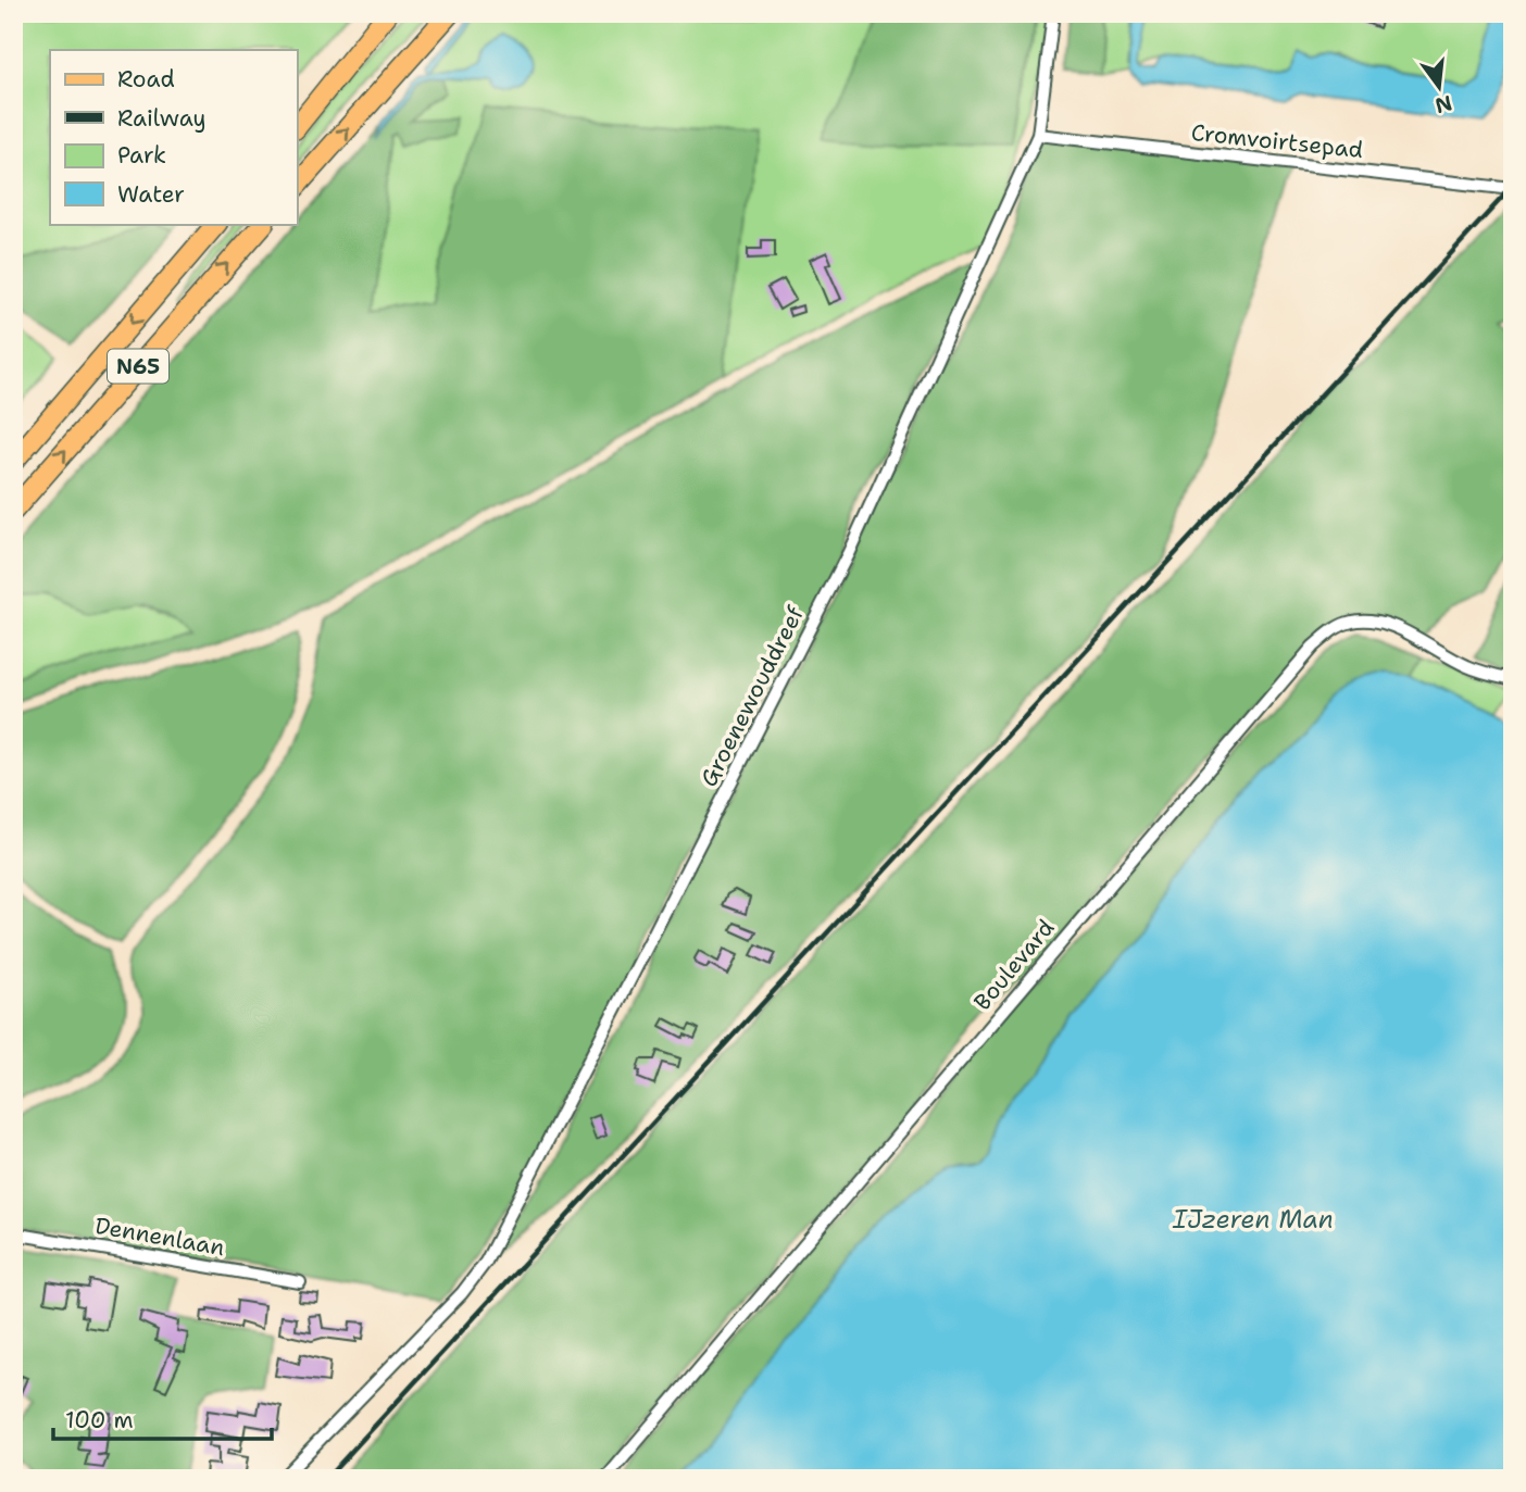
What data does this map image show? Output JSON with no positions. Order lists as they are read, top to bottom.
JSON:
{
  "streets": {
    "main road": ["N65"],
    "street": [
      "Cromvoirtsepad",
      "Groenewouddreef",
      "Boulevard",
      "Dennenlaan"
    ]
  },
  "crossings": [
    ["Cromvoirtsepad", "Groenewouddreef"]
  ],
  "water": ["IJzeren Man"],
  "legend": [
    "Road",
    "Railway",
    "Park",
    "Water"
  ],
  "scale_bar": "100 m",
  "north": "bottom"
}
